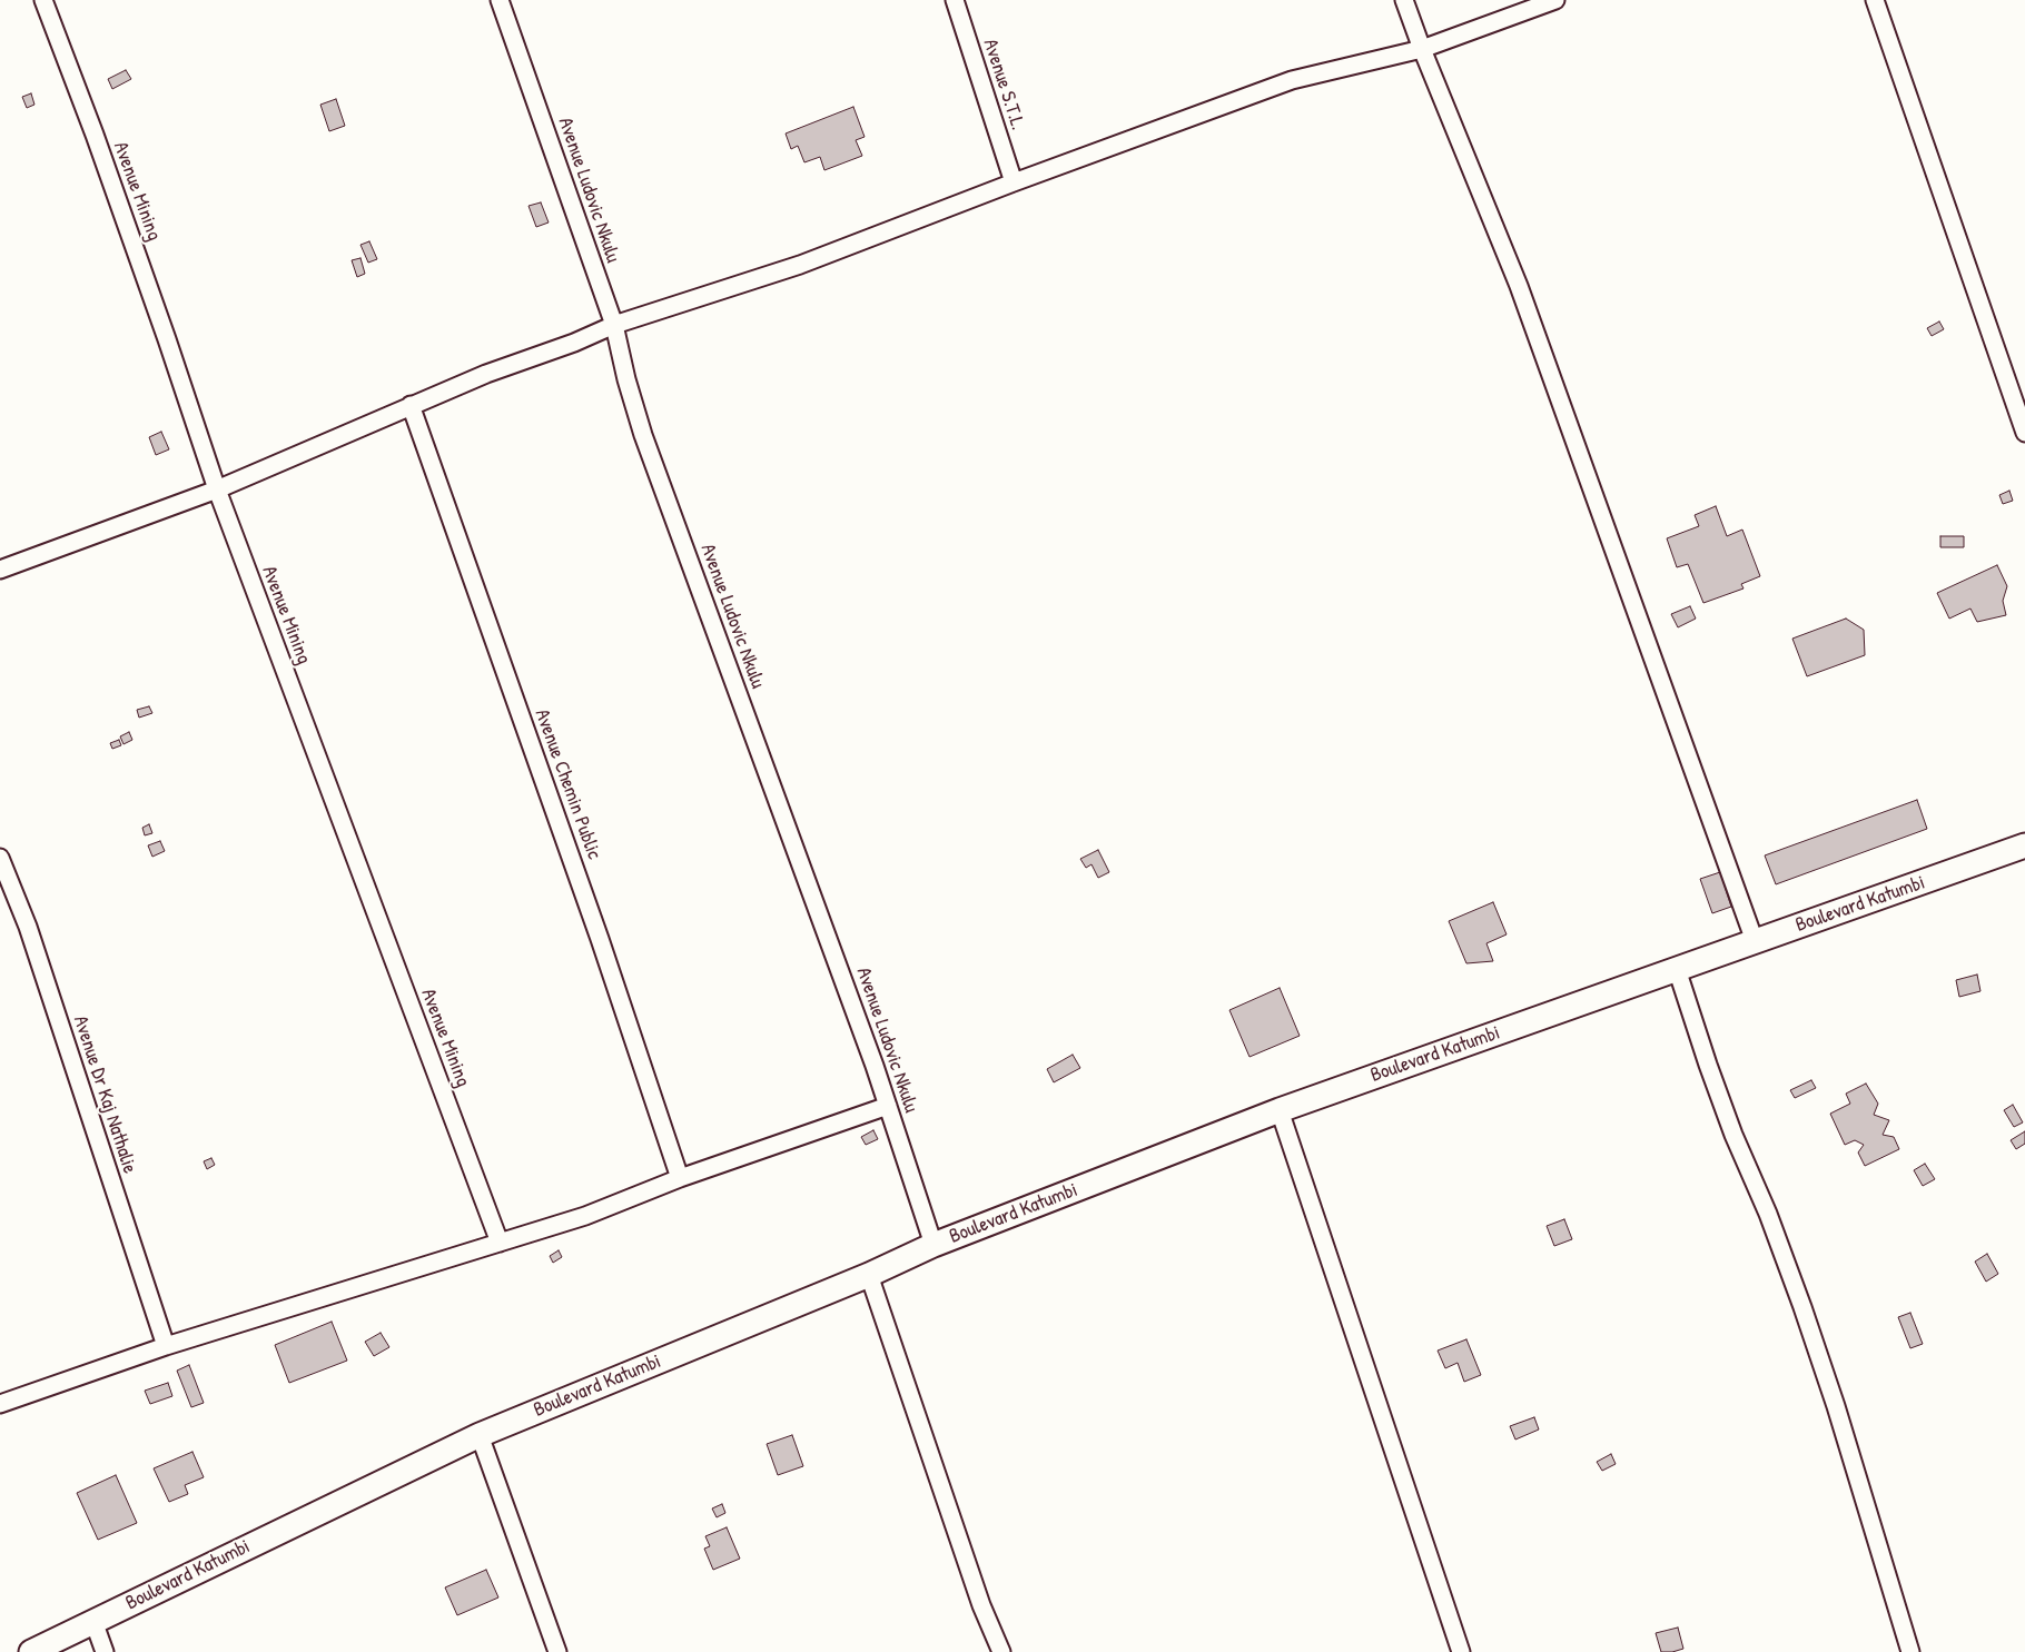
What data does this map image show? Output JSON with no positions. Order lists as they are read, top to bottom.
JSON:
{
  "streets": {
    "street": [
      "Avenue S.T.L.",
      "Avenue Ludovic Nkulu",
      "Avenue Mining",
      "Avenue Chemin Public",
      "Boulevard Katumbi",
      "Avenue Dr Kaj Nathalie"
    ]
  },
  "crossings": [
    ["Avenue Ludovic Nkulu", "Boulevard Katumbi"]
  ]
}
